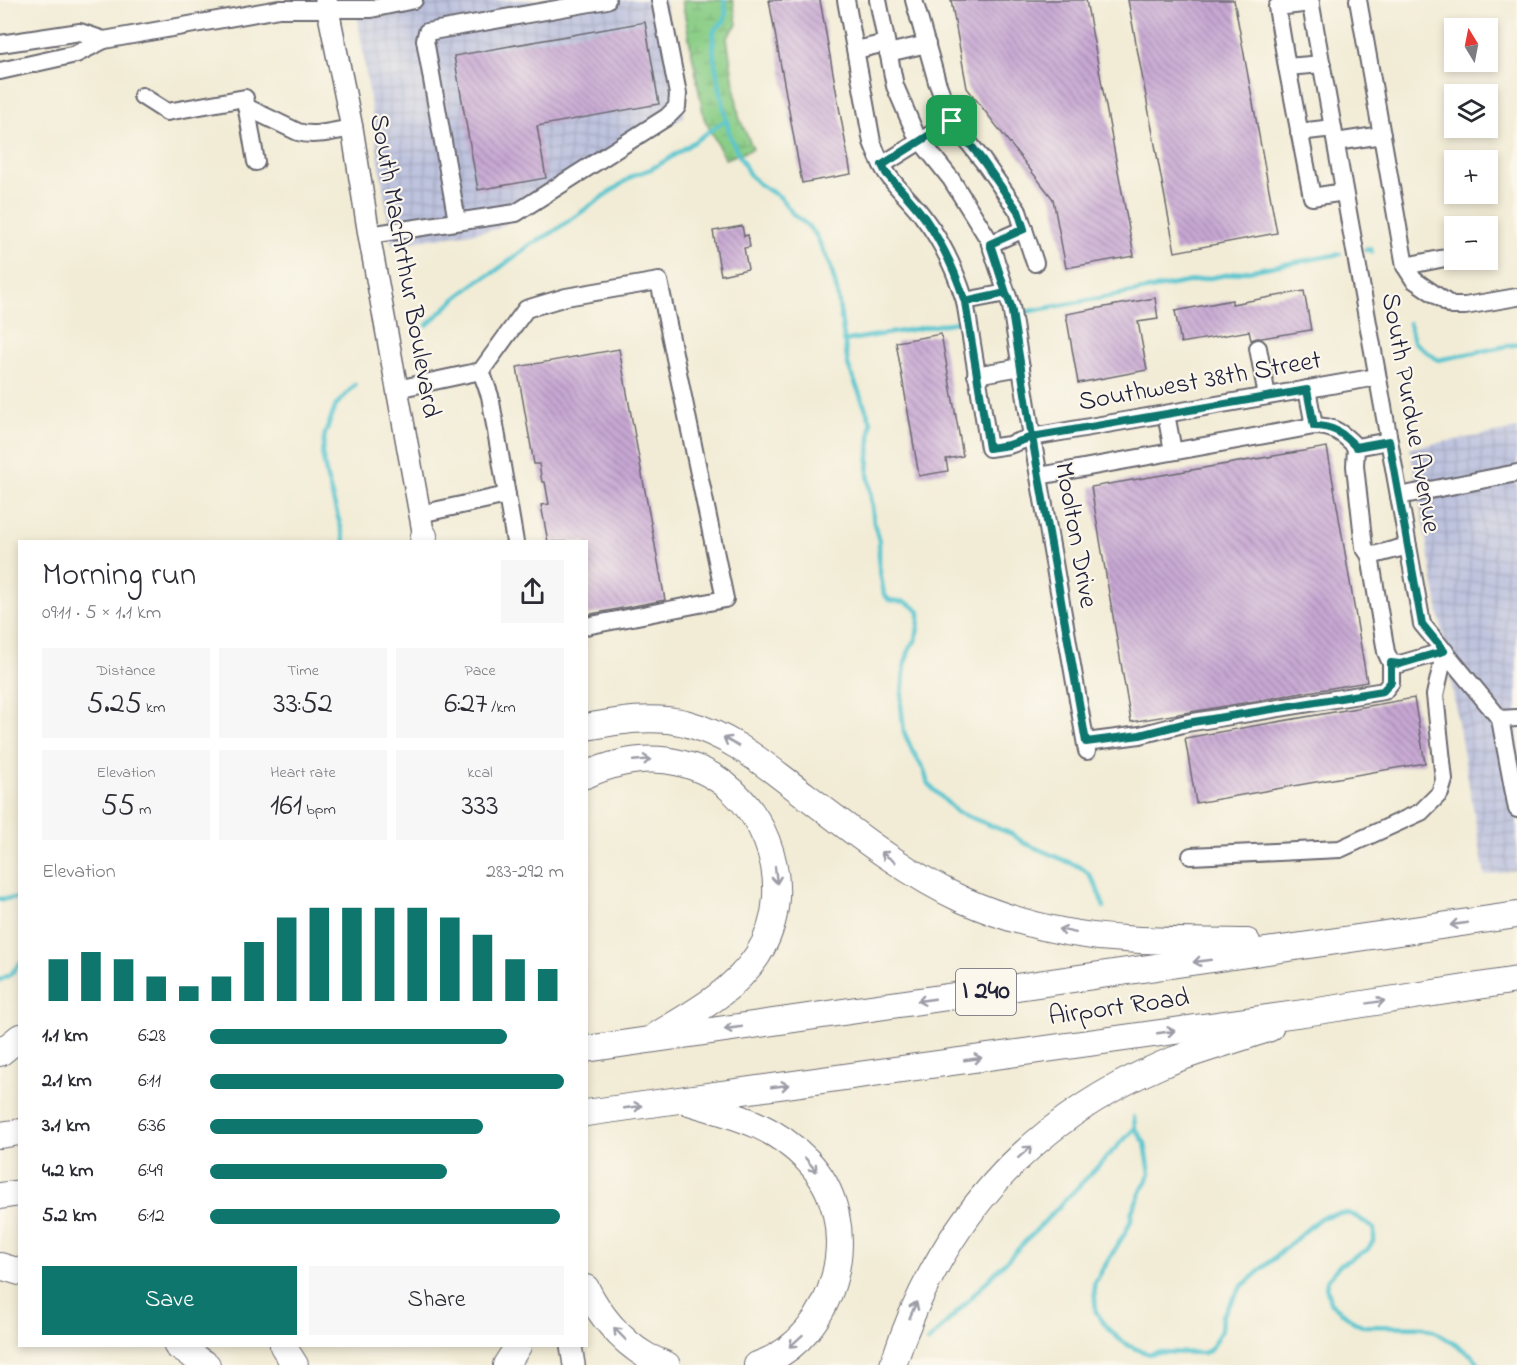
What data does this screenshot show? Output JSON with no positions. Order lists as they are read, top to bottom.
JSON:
{
  "streets": {
    "highway": ["I 240", "Airport Road"],
    "main road": ["South MacArthur Boulevard"],
    "street": ["Southwest 38th Street", "South Purdue Avenue", "Moolton Drive"]
  },
  "crossings": [
    ["Southwest 38th Street", "South Purdue Avenue"],
    ["Southwest 38th Street", "Moolton Drive"]
  ],
  "north": "top",
  "page": {
    "map_buttons": ["+", "−"],
    "heading": ["Morning run", "09:11 · 5 × 1.1 km"],
    "stats": [
      ["Distance", "5.25 km"],
      ["Time", "33:52"],
      ["Pace", "6:27 /km"],
      ["Elevation", "55 m"],
      ["Heart rate", "161 bpm"],
      ["kcal", "333"]
    ],
    "chart": ["Elevation", "283–292 m"],
    "list": [
      {
        "name": "1.1 km",
        "note": "6:28"
      },
      {
        "name": "2.1 km",
        "note": "6:11"
      },
      {
        "name": "3.1 km",
        "note": "6:36"
      },
      {
        "name": "4.2 km",
        "note": "6:49"
      },
      {
        "name": "5.2 km",
        "note": "6:12"
      }
    ],
    "buttons": ["Save", "Share"]
  }
}
